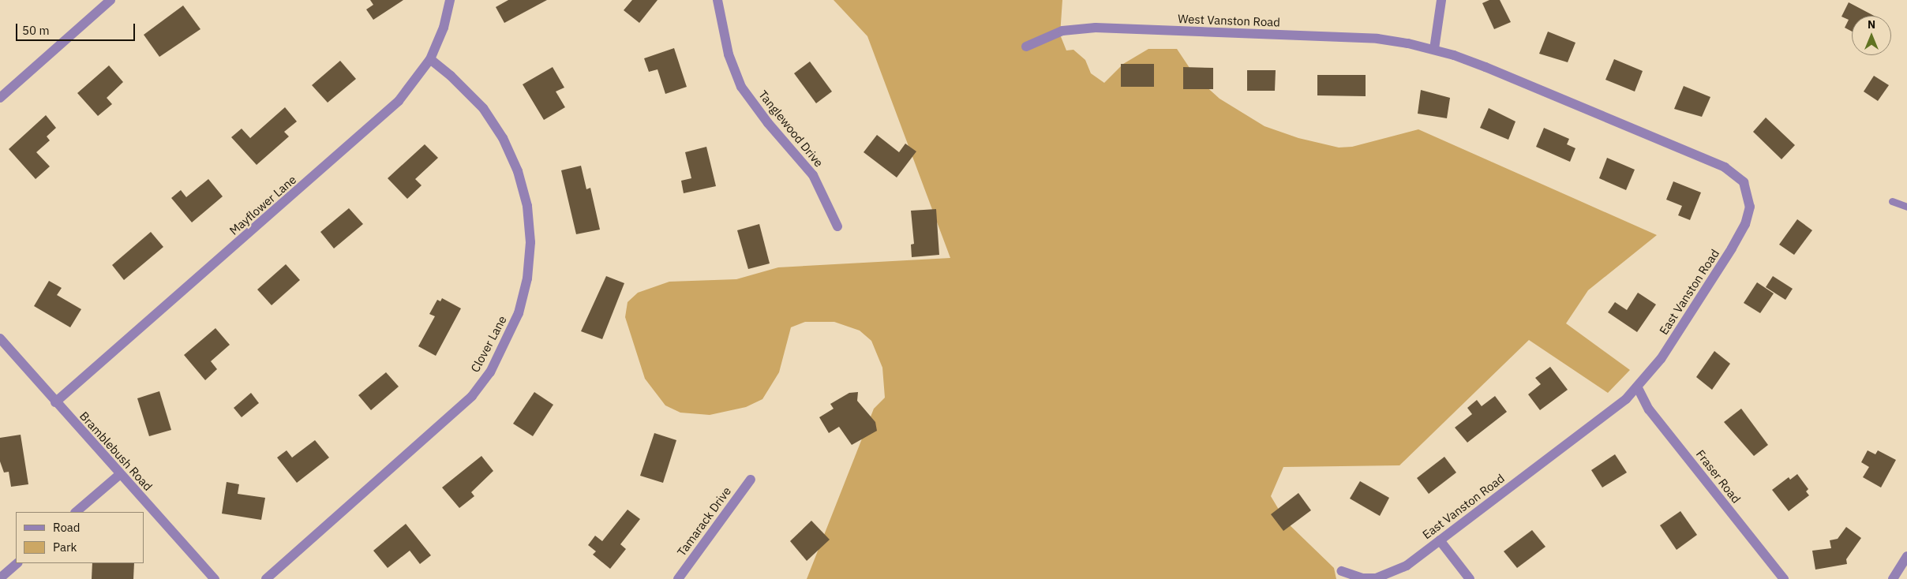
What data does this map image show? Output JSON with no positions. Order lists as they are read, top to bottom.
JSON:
{
  "streets": {
    "street": [
      "West Vanston Road",
      "Tanglewood Drive",
      "Mayflower Lane",
      "East Vanston Road",
      "Clover Lane",
      "Bramblebush Road",
      "Fraser Road",
      "Tamarack Drive"
    ]
  },
  "crossings": [
    ["West Vanston Road", "East Vanston Road"],
    ["Mayflower Lane", "Clover Lane"],
    ["Mayflower Lane", "Bramblebush Road"],
    ["East Vanston Road", "Fraser Road"]
  ],
  "legend": ["Road", "Park"],
  "scale_bar": "50 m",
  "north": "top"
}
